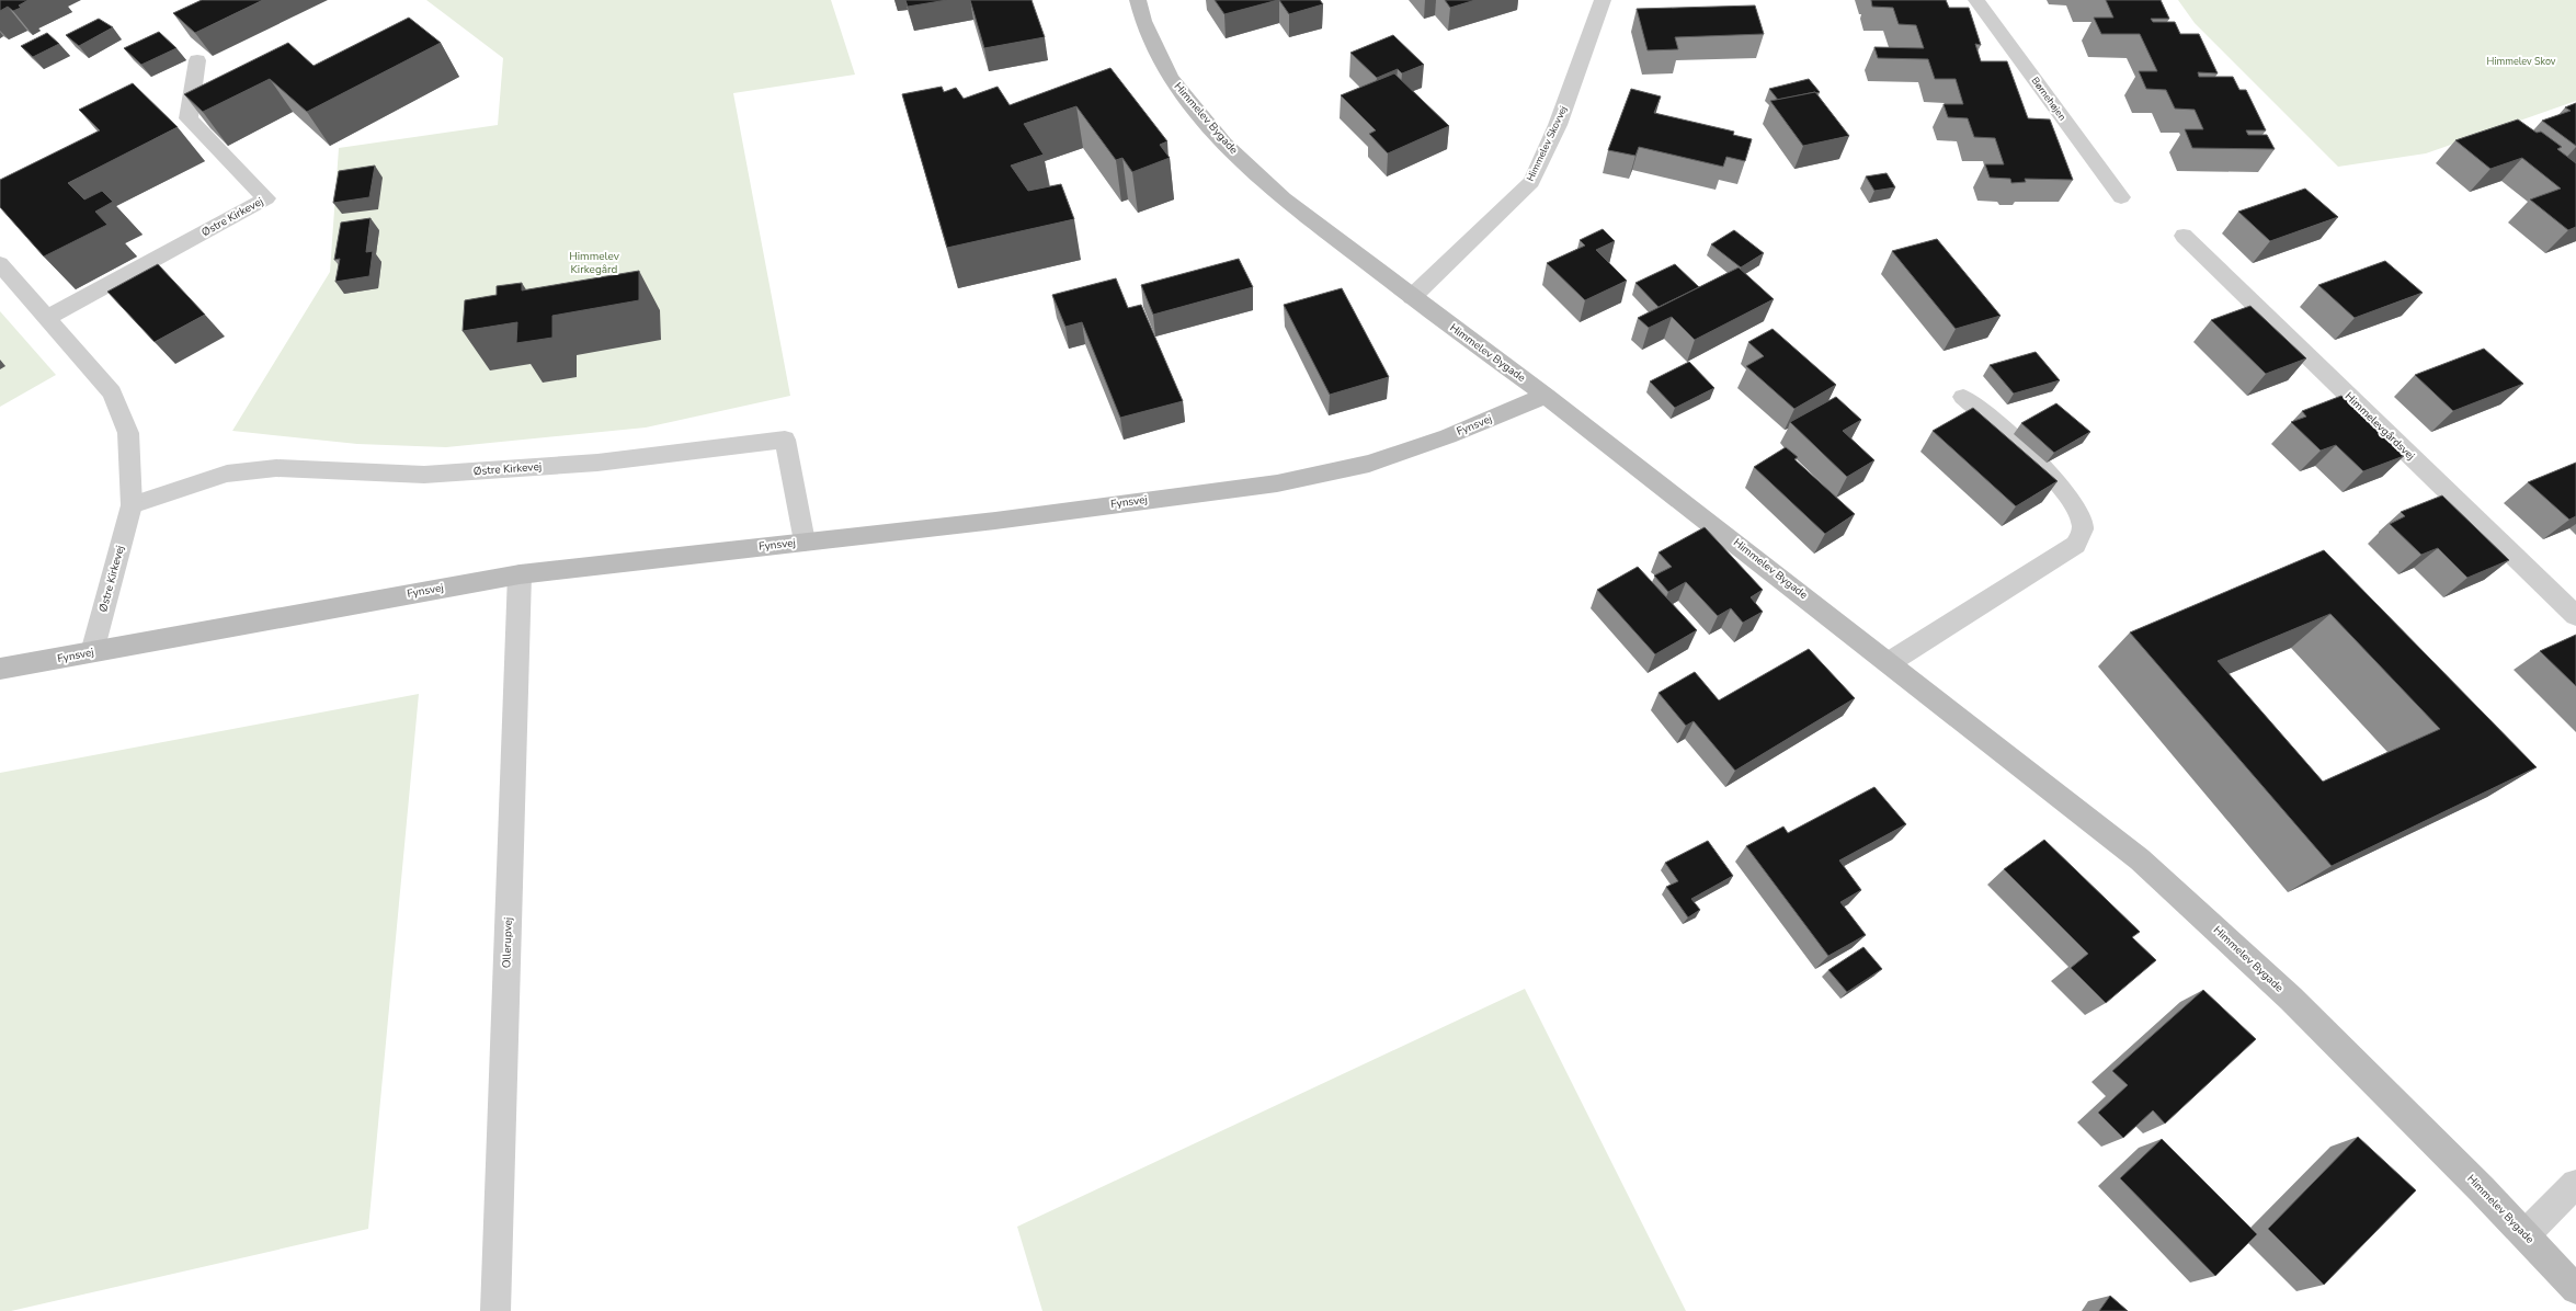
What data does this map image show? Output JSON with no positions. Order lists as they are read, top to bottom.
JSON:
{
  "streets": {
    "street": [
      "Børnehøjen",
      "Himmelev Bygade",
      "Himmelev Skovvej",
      "Østre Kirkevej",
      "Fynsvej",
      "Himmelevgårdsvej",
      "Ollerupvej"
    ]
  },
  "crossings": [
    ["Himmelev Bygade", "Himmelev Skovvej"],
    ["Himmelev Bygade", "Fynsvej"],
    ["Østre Kirkevej", "Fynsvej"],
    ["Fynsvej", "Ollerupvej"]
  ],
  "parks": ["Himmelev Skov", "Himmelev Kirkegård"]
}
